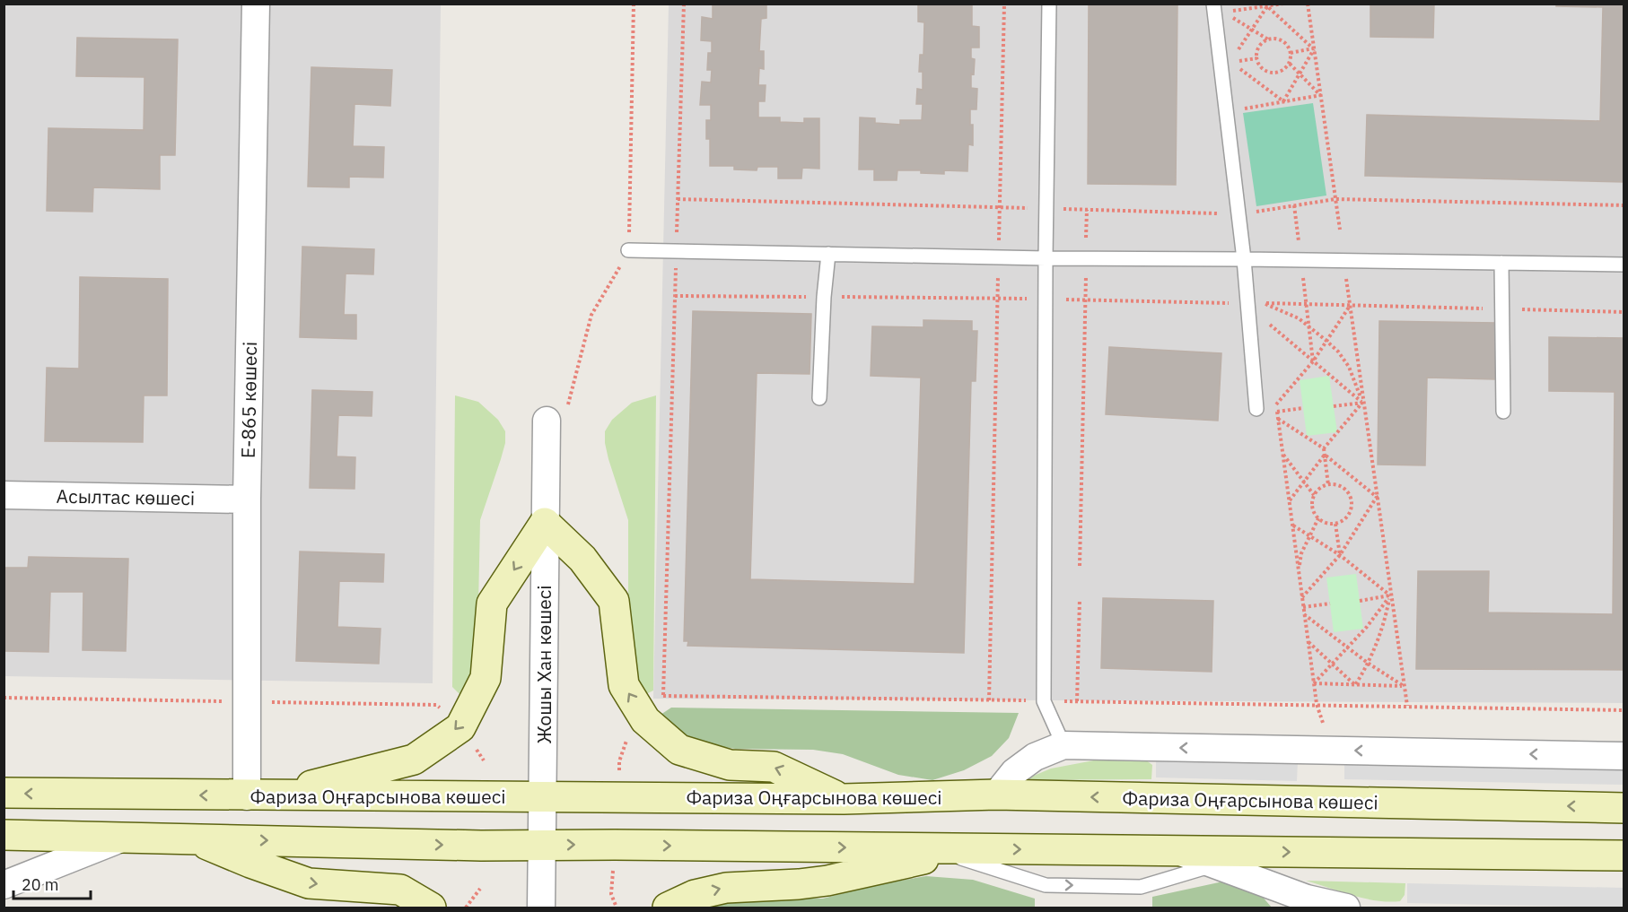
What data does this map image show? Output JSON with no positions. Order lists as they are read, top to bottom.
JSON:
{
  "streets": {
    "street": [
      "Е-865 көшесі",
      "Асылтас көшесі",
      "Жошы Хан көшесі",
      "Фариза Оңғарсынова көшесі"
    ]
  },
  "crossings": [
    ["Е-865 көшесі", "Асылтас көшесі"],
    ["Е-865 көшесі", "Фариза Оңғарсынова көшесі"],
    ["Жошы Хан көшесі", "Фариза Оңғарсынова көшесі"]
  ],
  "scale_bar": "20 m"
}
